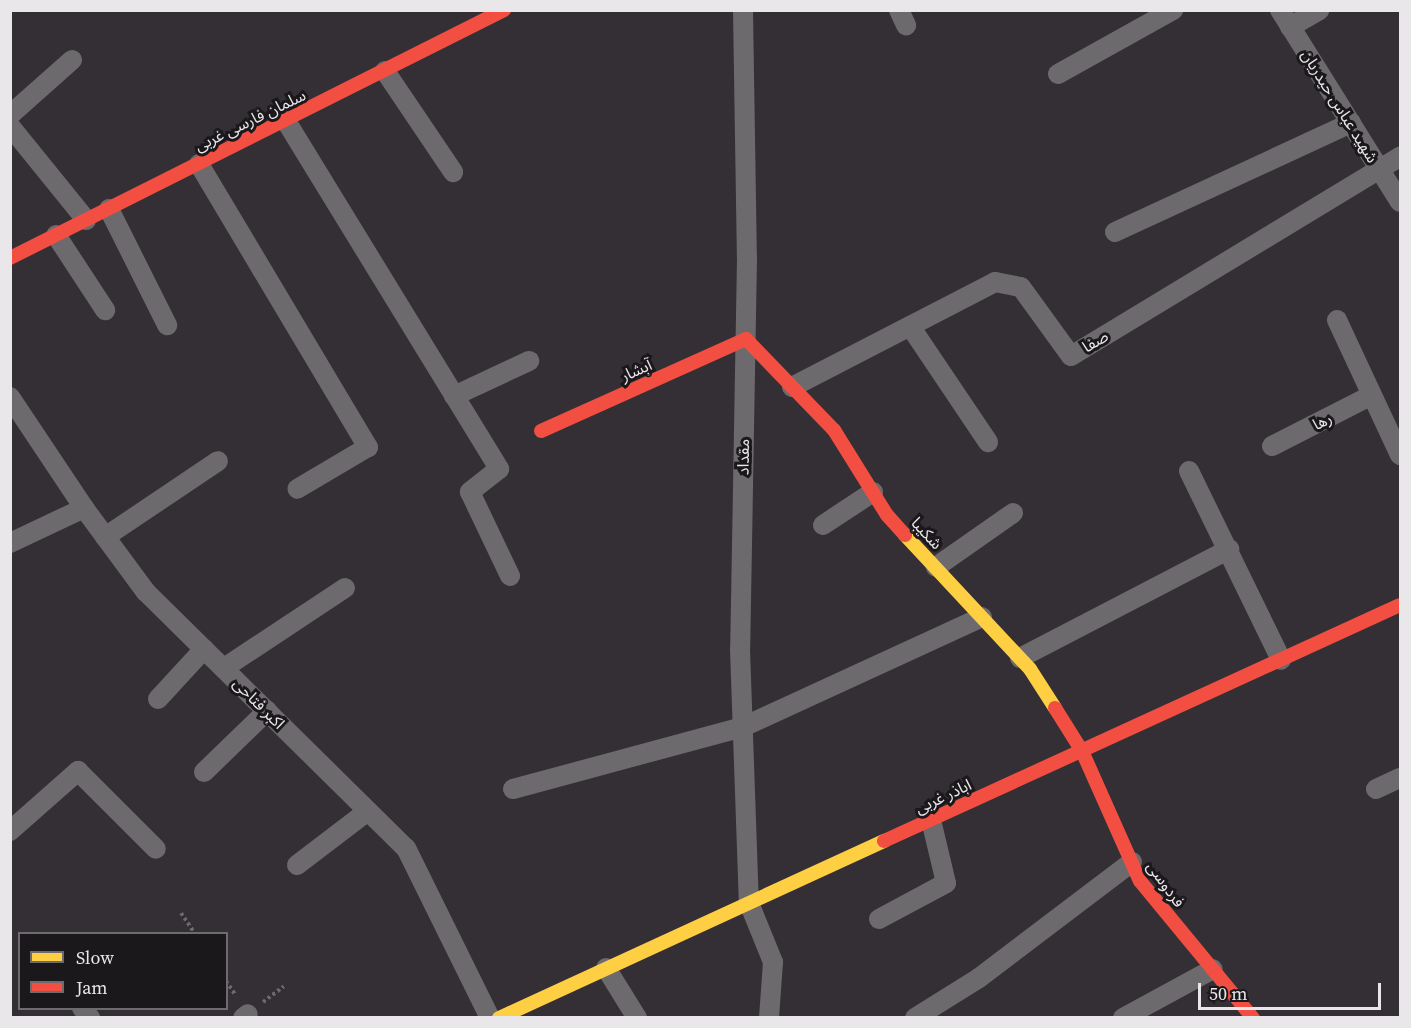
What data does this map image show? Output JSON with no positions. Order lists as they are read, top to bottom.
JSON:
{
  "streets": {
    "street": [
      "شهید عباس حیدریان",
      "سلمان فارسی غربی",
      "صفا",
      "آبشار",
      "رها",
      "مقداد",
      "شکیبا",
      "اکبر فتاحی",
      "اباذر غربی",
      "فردوسی"
    ]
  },
  "crossings": [
    ["شهید عباس حیدریان", "صفا"],
    ["صفا", "شکیبا"],
    ["آبشار", "مقداد"],
    ["آبشار", "شکیبا"],
    ["مقداد", "شکیبا"],
    ["مقداد", "اباذر غربی"],
    ["شکیبا", "اباذر غربی"],
    ["شکیبا", "فردوسی"],
    ["اباذر غربی", "فردوسی"]
  ],
  "legend": ["Slow", "Jam"],
  "scale_bar": "50 m"
}
